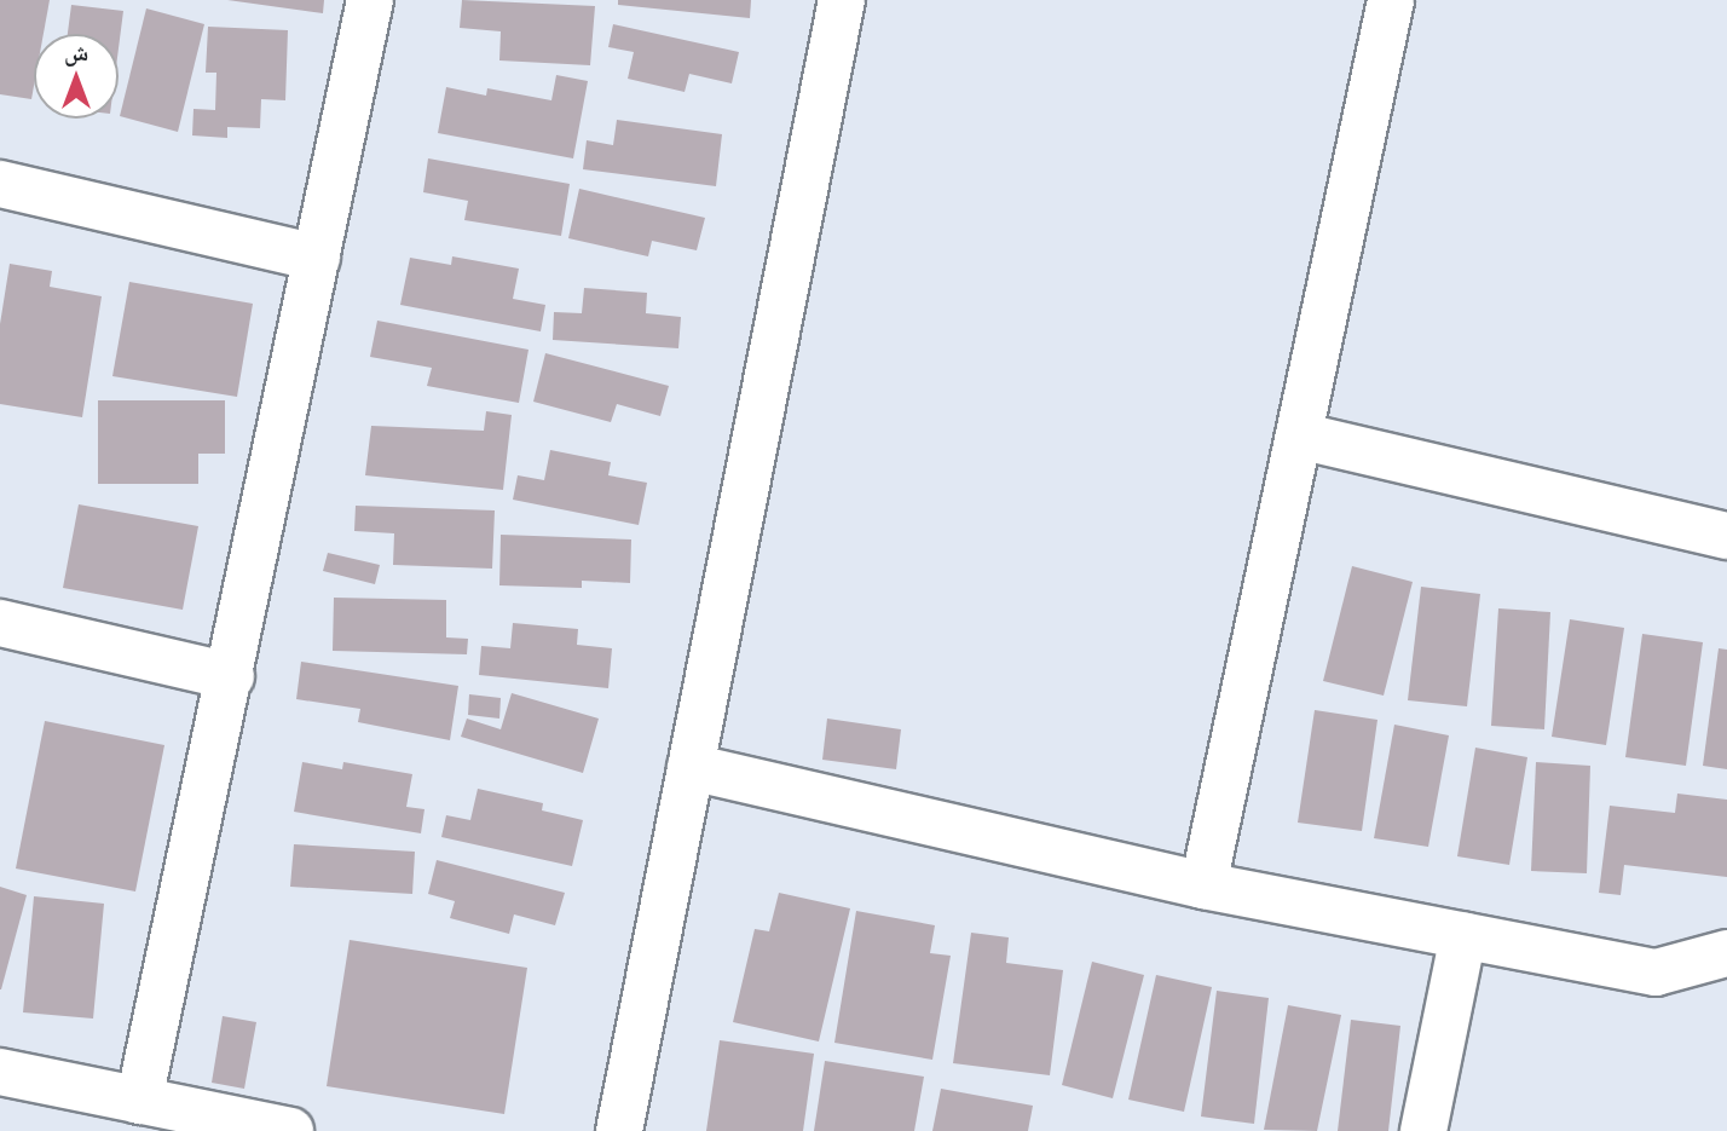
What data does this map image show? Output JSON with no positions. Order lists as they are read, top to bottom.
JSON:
{
  "north": "top"
}
